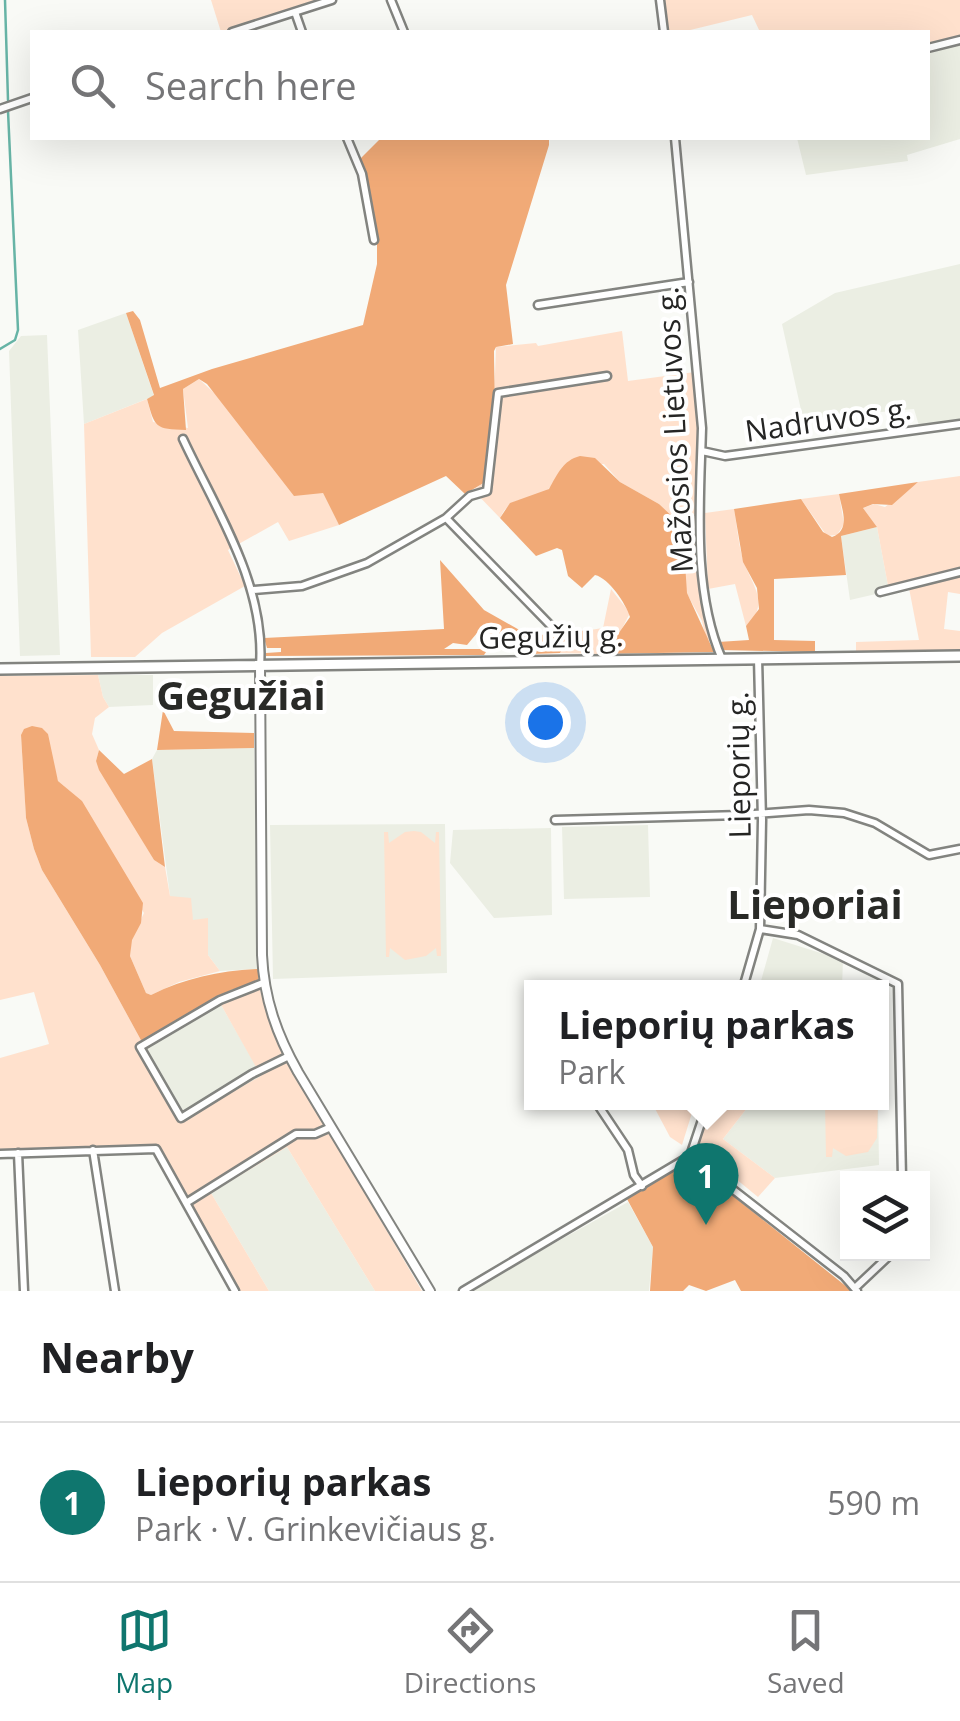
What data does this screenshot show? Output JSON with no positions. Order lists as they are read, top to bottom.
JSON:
{
  "streets": {
    "main road": ["Gegužių g."],
    "street": ["Nadruvos g.", "Mažosios Lietuvos g.", "Lieporių g."]
  },
  "crossings": [
    ["Nadruvos g.", "Mažosios Lietuvos g."],
    ["Mažosios Lietuvos g.", "Gegužių g."],
    ["Gegužių g.", "Lieporių g."]
  ],
  "districts": ["Gegužiai", "Lieporiai"],
  "page": {
    "search": "Search here",
    "popup": ["Lieporių parkas", "Park"],
    "pins": "1",
    "heading": "Nearby",
    "list": [
      {
        "mark": "1",
        "name": "Lieporių parkas",
        "note": "Park · V. Grinkevičiaus g.",
        "value": "590 m"
      }
    ],
    "nav": ["Map", "Directions", "Saved"]
  }
}
